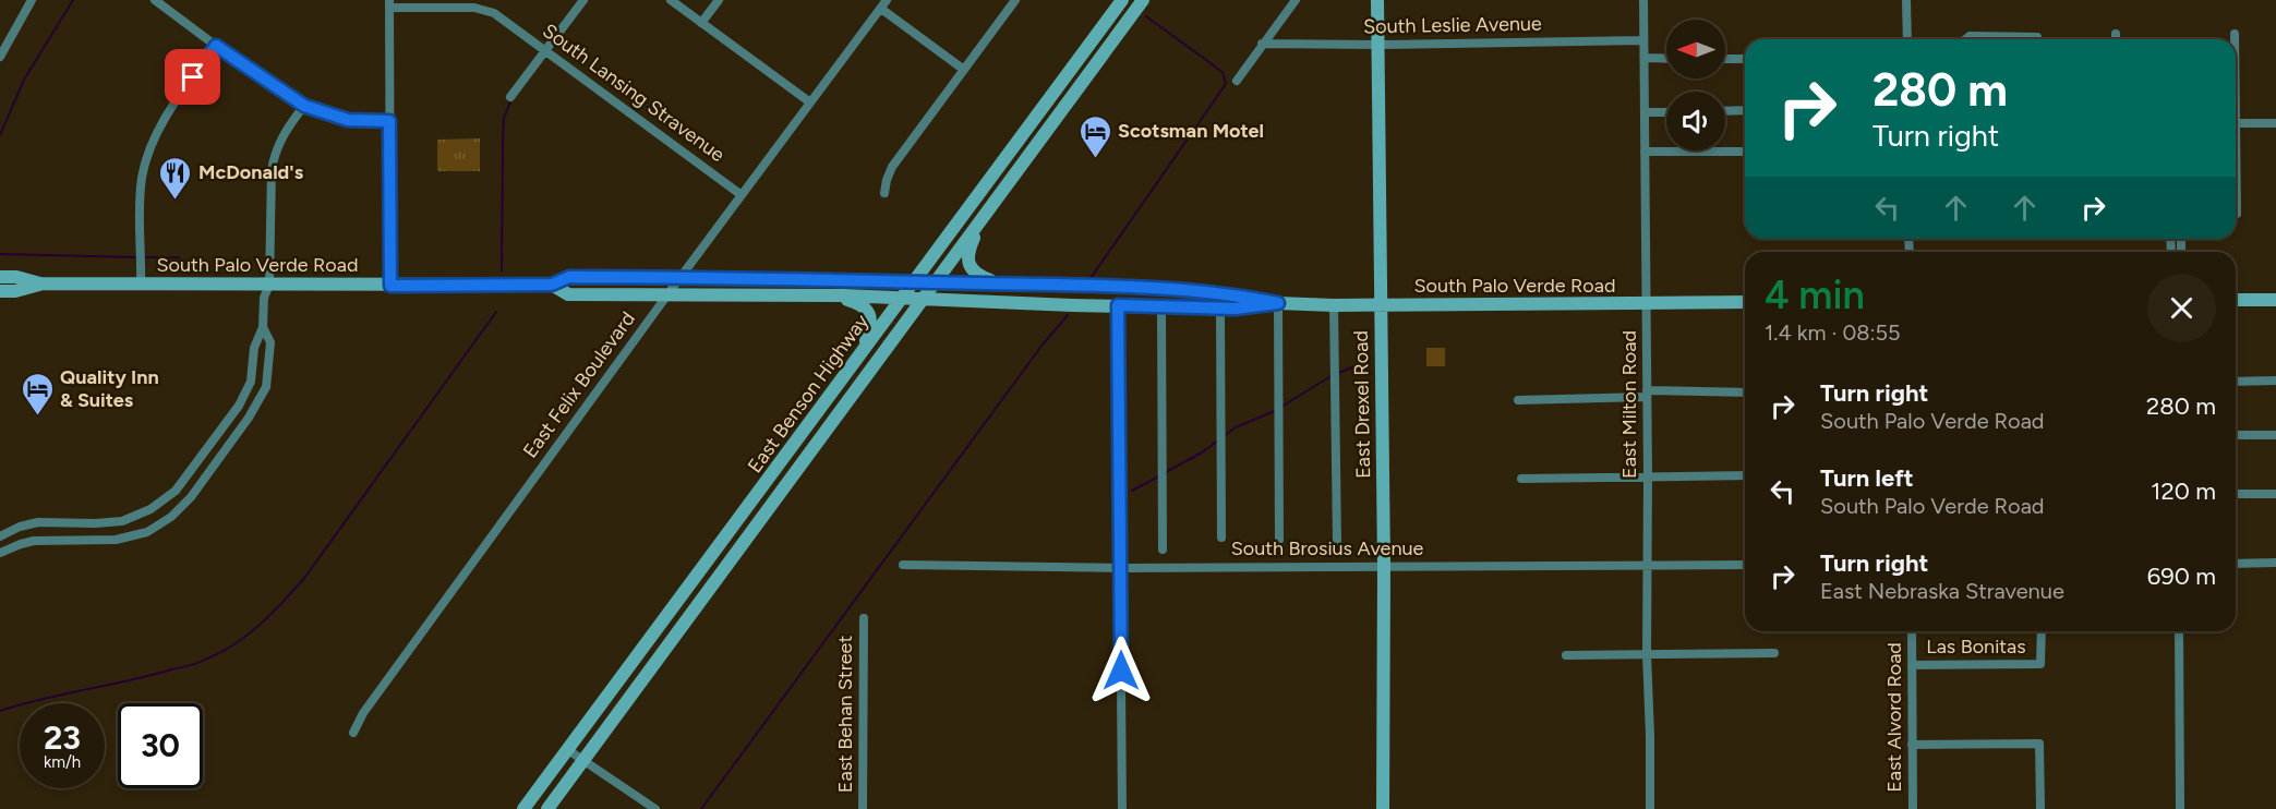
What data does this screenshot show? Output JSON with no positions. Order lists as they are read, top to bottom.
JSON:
{
  "streets": {
    "main road": ["South Palo Verde Road", "East Benson Highway", "East Drexel Road"],
    "street": [
      "South Leslie Avenue",
      "South Lansing Stravenue",
      "East Felix Boulevard",
      "East Milton Road",
      "South Brosius Avenue",
      "Las Bonitas",
      "East Behan Street",
      "East Alvord Road"
    ]
  },
  "crossings": [
    ["South Leslie Avenue", "East Drexel Road"],
    ["South Leslie Avenue", "East Milton Road"],
    ["South Lansing Stravenue", "East Felix Boulevard"],
    ["South Palo Verde Road", "East Felix Boulevard"],
    ["South Palo Verde Road", "East Benson Highway"],
    ["South Palo Verde Road", "East Drexel Road"],
    ["South Palo Verde Road", "East Milton Road"],
    ["East Drexel Road", "South Brosius Avenue"],
    ["East Milton Road", "South Brosius Avenue"],
    ["Las Bonitas", "East Alvord Road"]
  ],
  "places": {
    "hotel": ["Scotsman Motel", "Quality Inn & Suites"],
    "restaurant": ["McDonald's"]
  },
  "north": "left",
  "page": {
    "turn": ["280 m", "Turn right"],
    "heading": ["4 min", "1.4 km · 08:55"],
    "list": [
      {
        "name": "Turn right",
        "note": "South Palo Verde Road",
        "value": "280 m"
      },
      {
        "name": "Turn left",
        "note": "South Palo Verde Road",
        "value": "120 m"
      },
      {
        "name": "Turn right",
        "note": "East Nebraska Stravenue",
        "value": "690 m"
      }
    ],
    "speed": "23 km/h",
    "limit": "30"
  }
}
